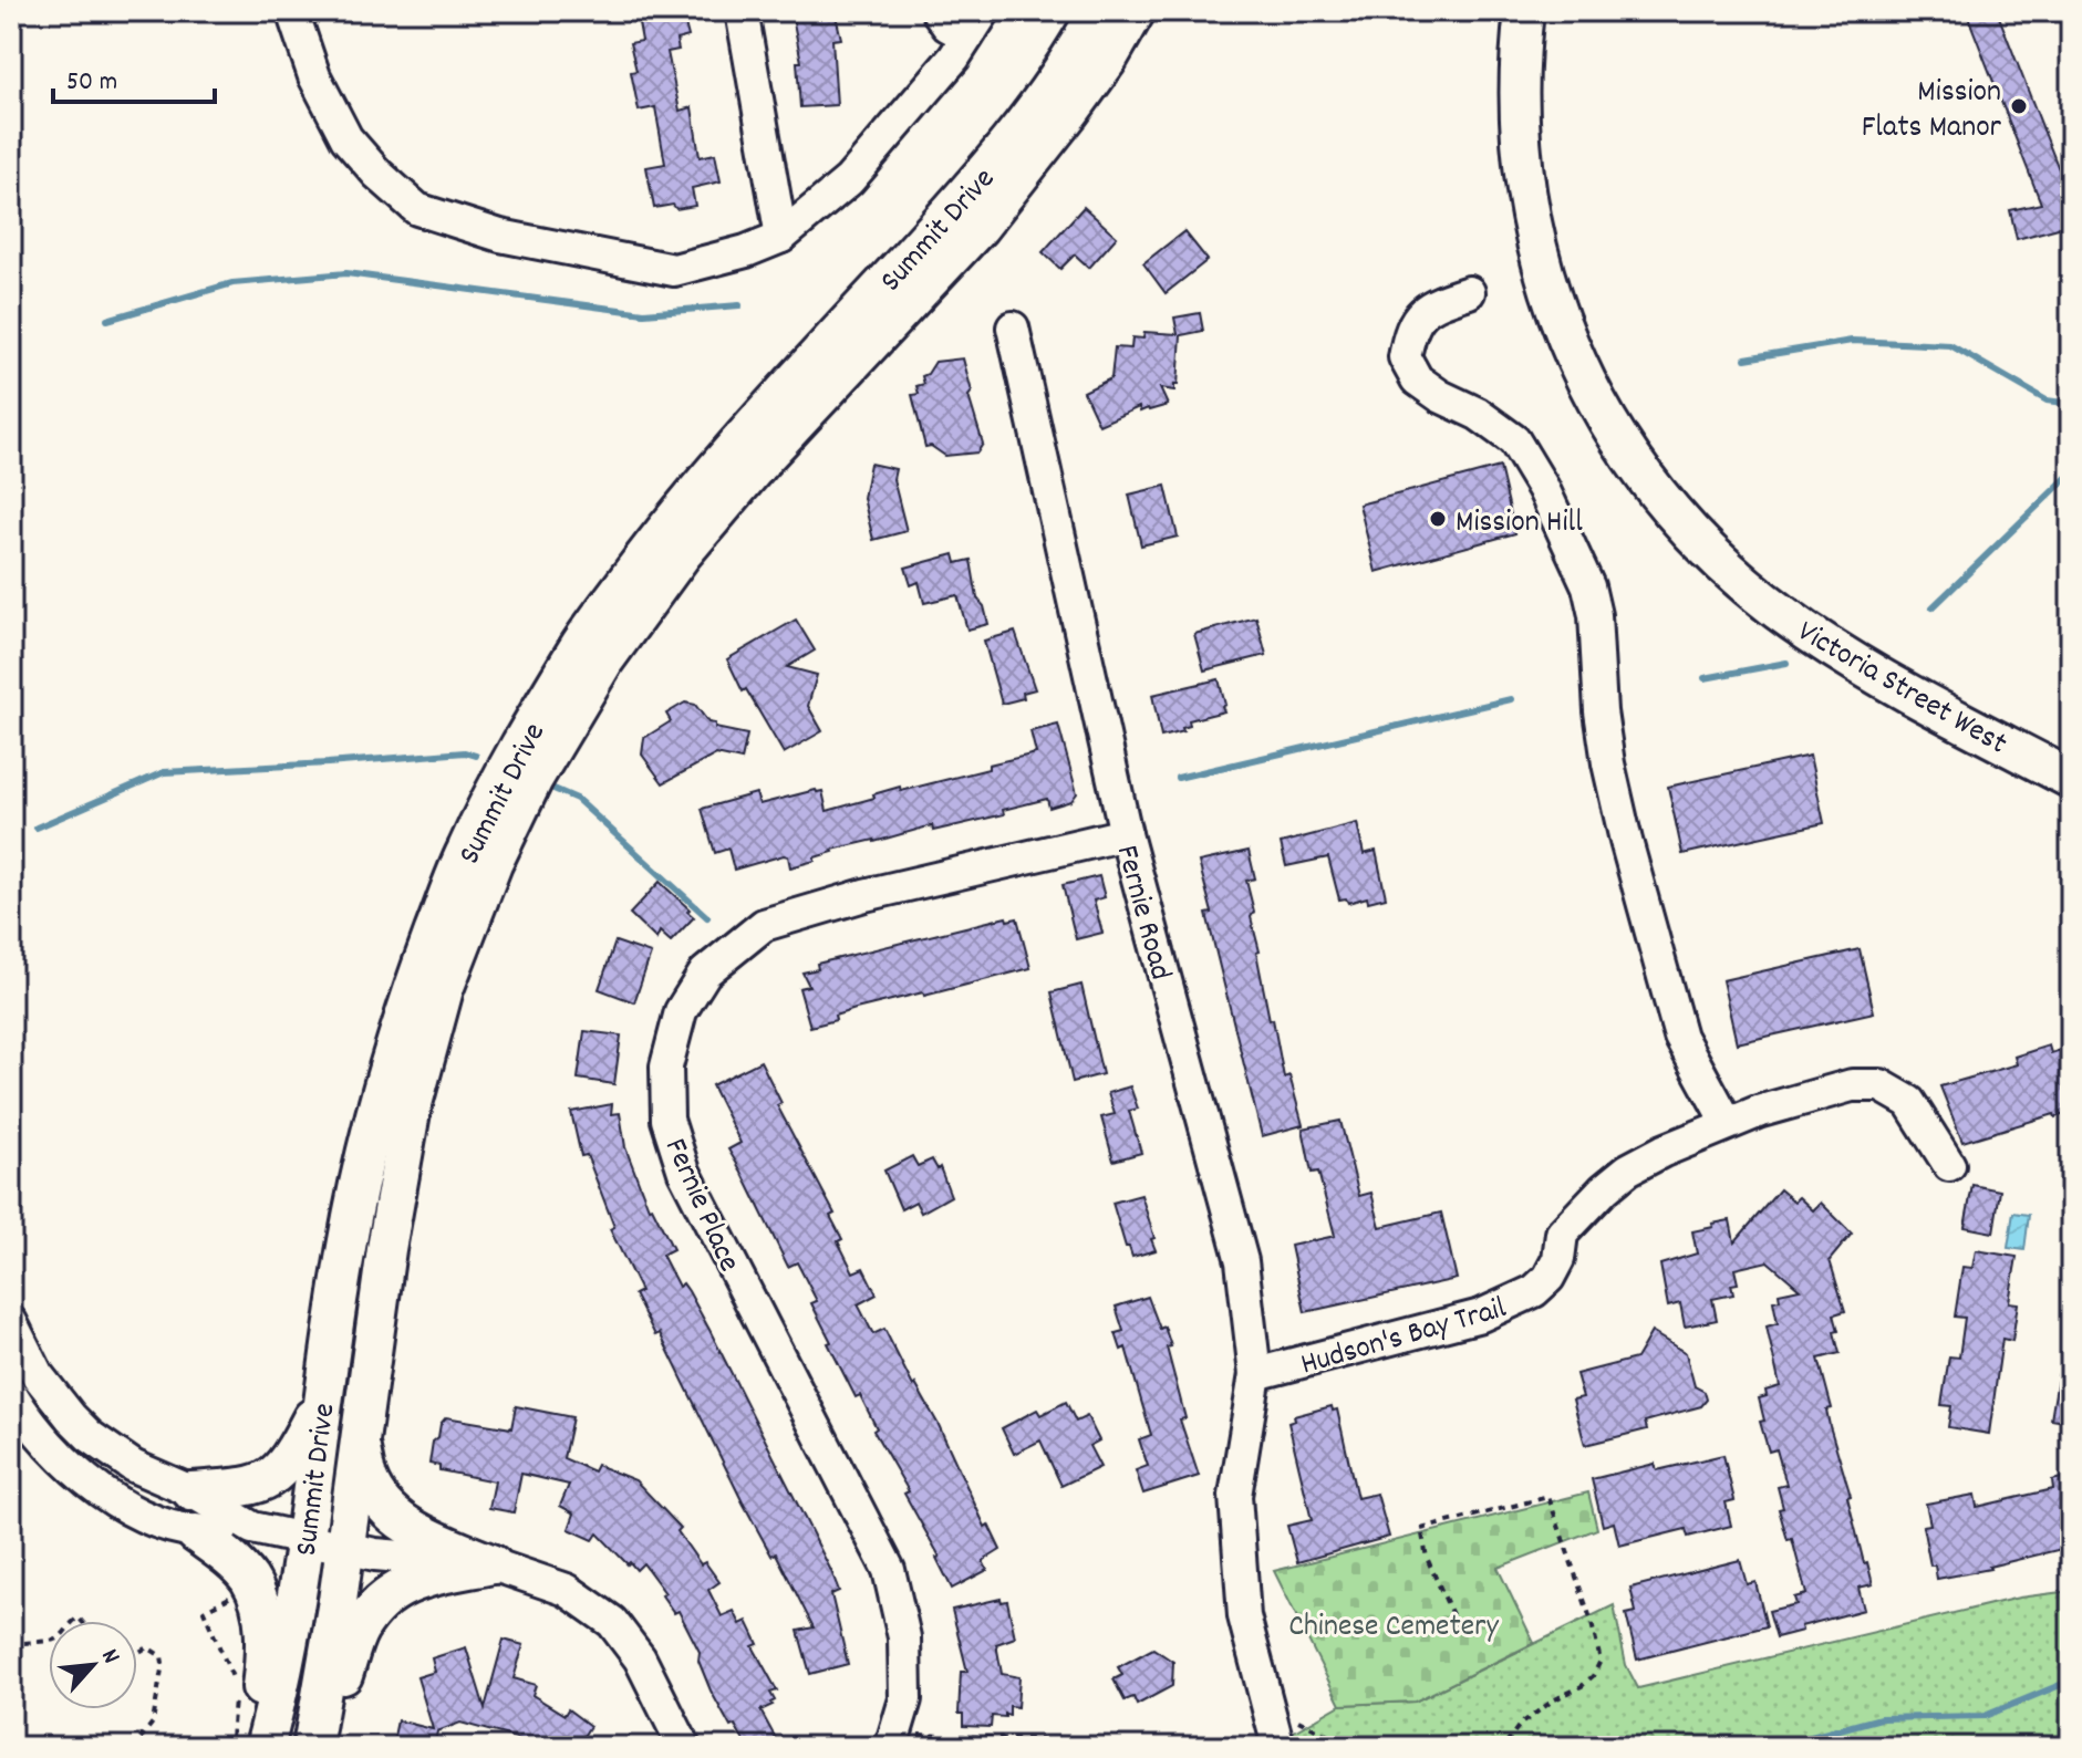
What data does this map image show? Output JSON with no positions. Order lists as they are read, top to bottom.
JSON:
{
  "streets": {
    "main road": ["Summit Drive", "Victoria Street West"],
    "street": ["Fernie Road", "Fernie Place", "Hudson's Bay Trail"]
  },
  "crossings": [
    ["Fernie Road", "Fernie Place"],
    ["Fernie Road", "Hudson's Bay Trail"]
  ],
  "parks": ["Chinese Cemetery"],
  "places": ["Mission Flats Manor", "Mission Hill"],
  "scale_bar": "50 m",
  "north": "top right"
}
